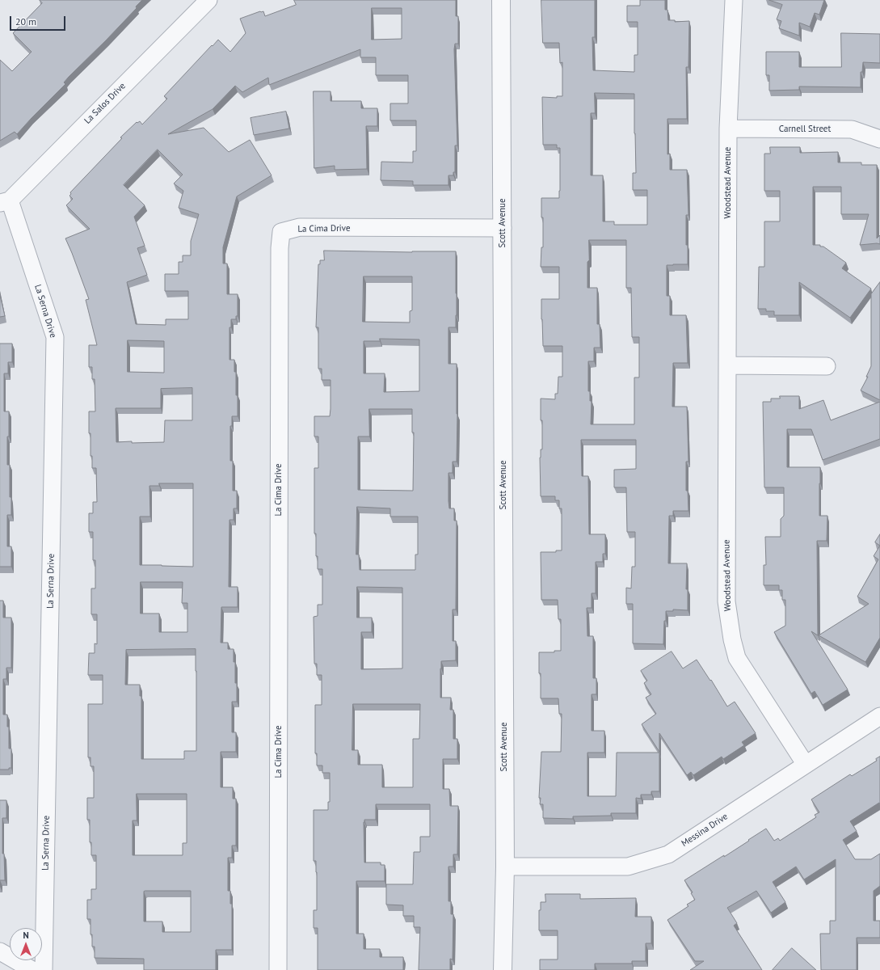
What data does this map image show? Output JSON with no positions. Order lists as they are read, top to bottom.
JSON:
{
  "streets": {
    "street": [
      "La Salos Drive",
      "Carnell Street",
      "Woodstead Avenue",
      "Scott Avenue",
      "La Cima Drive",
      "La Serna Drive",
      "Messina Drive"
    ]
  },
  "crossings": [
    ["La Salos Drive", "La Serna Drive"],
    ["Carnell Street", "Woodstead Avenue"],
    ["Woodstead Avenue", "Messina Drive"],
    ["Scott Avenue", "La Cima Drive"],
    ["Scott Avenue", "Messina Drive"]
  ],
  "scale_bar": "20 m",
  "north": "top"
}
